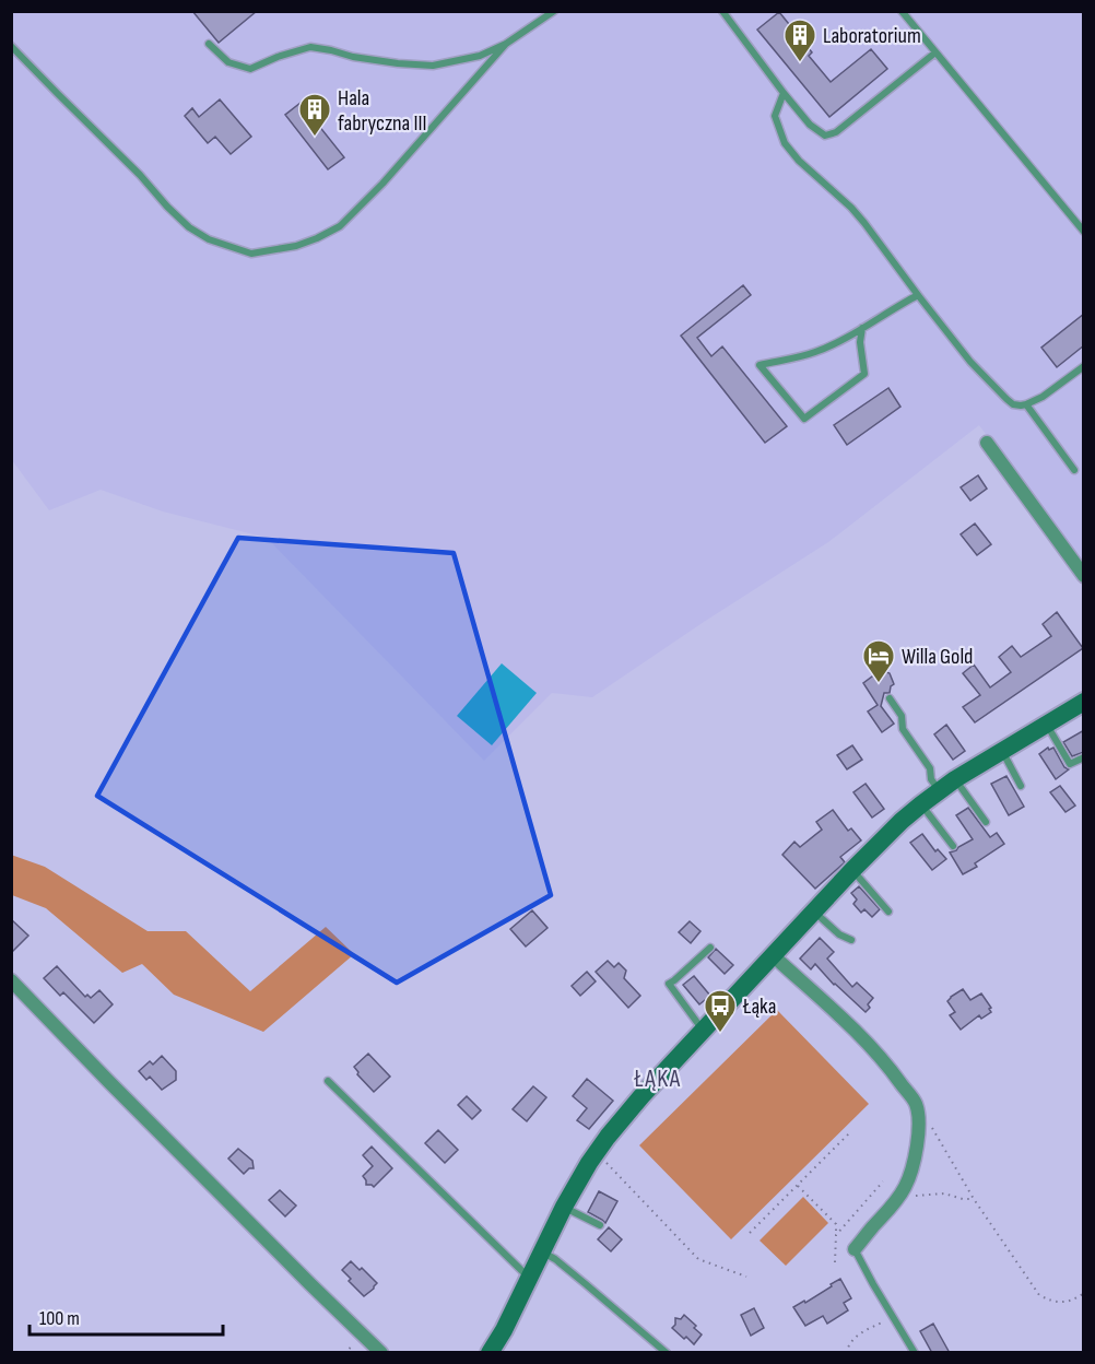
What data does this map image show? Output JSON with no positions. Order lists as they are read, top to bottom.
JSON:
{
  "districts": ["ŁĄKA"],
  "places": {
    "building": ["Laboratorium", "Hala fabryczna III"],
    "hotel": ["Willa Gold"],
    "bus stop": ["Łąka"]
  },
  "scale_bar": "100 m"
}
